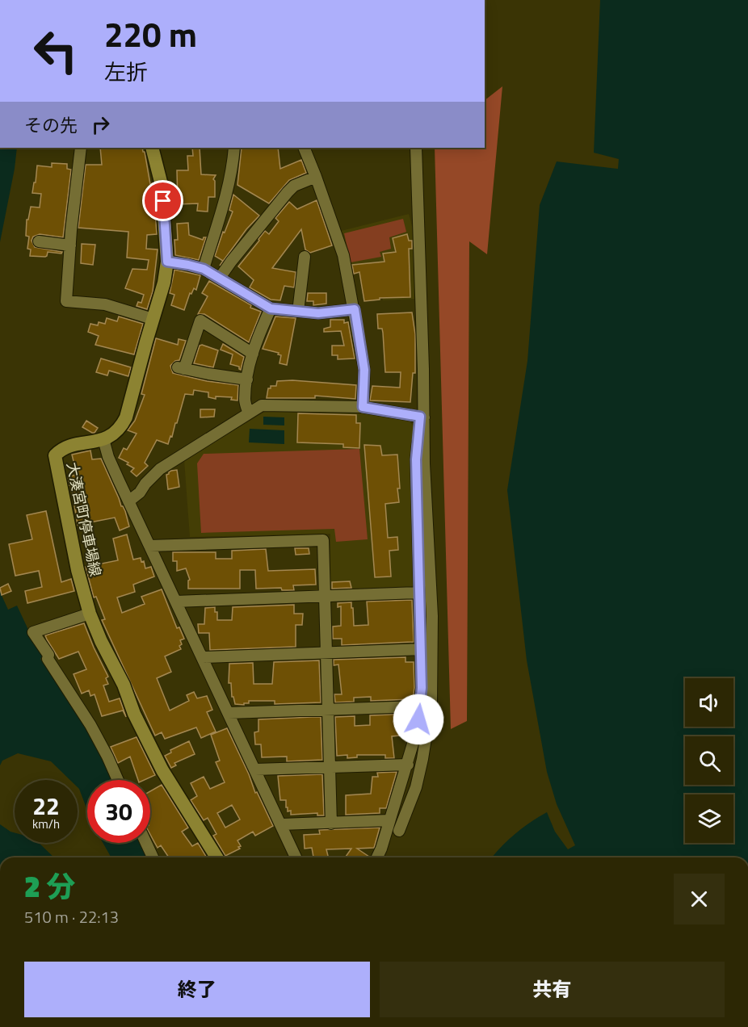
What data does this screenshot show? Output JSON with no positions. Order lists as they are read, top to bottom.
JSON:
{
  "streets": {
    "main road": ["大湊宮町停車場線"]
  },
  "page": {
    "turn": ["220 m", "左折"],
    "then": "その先",
    "speed": "22 km/h",
    "limit": "30",
    "heading": ["2 分", "510 m · 22:13"],
    "buttons": ["終了", "共有"]
  }
}
